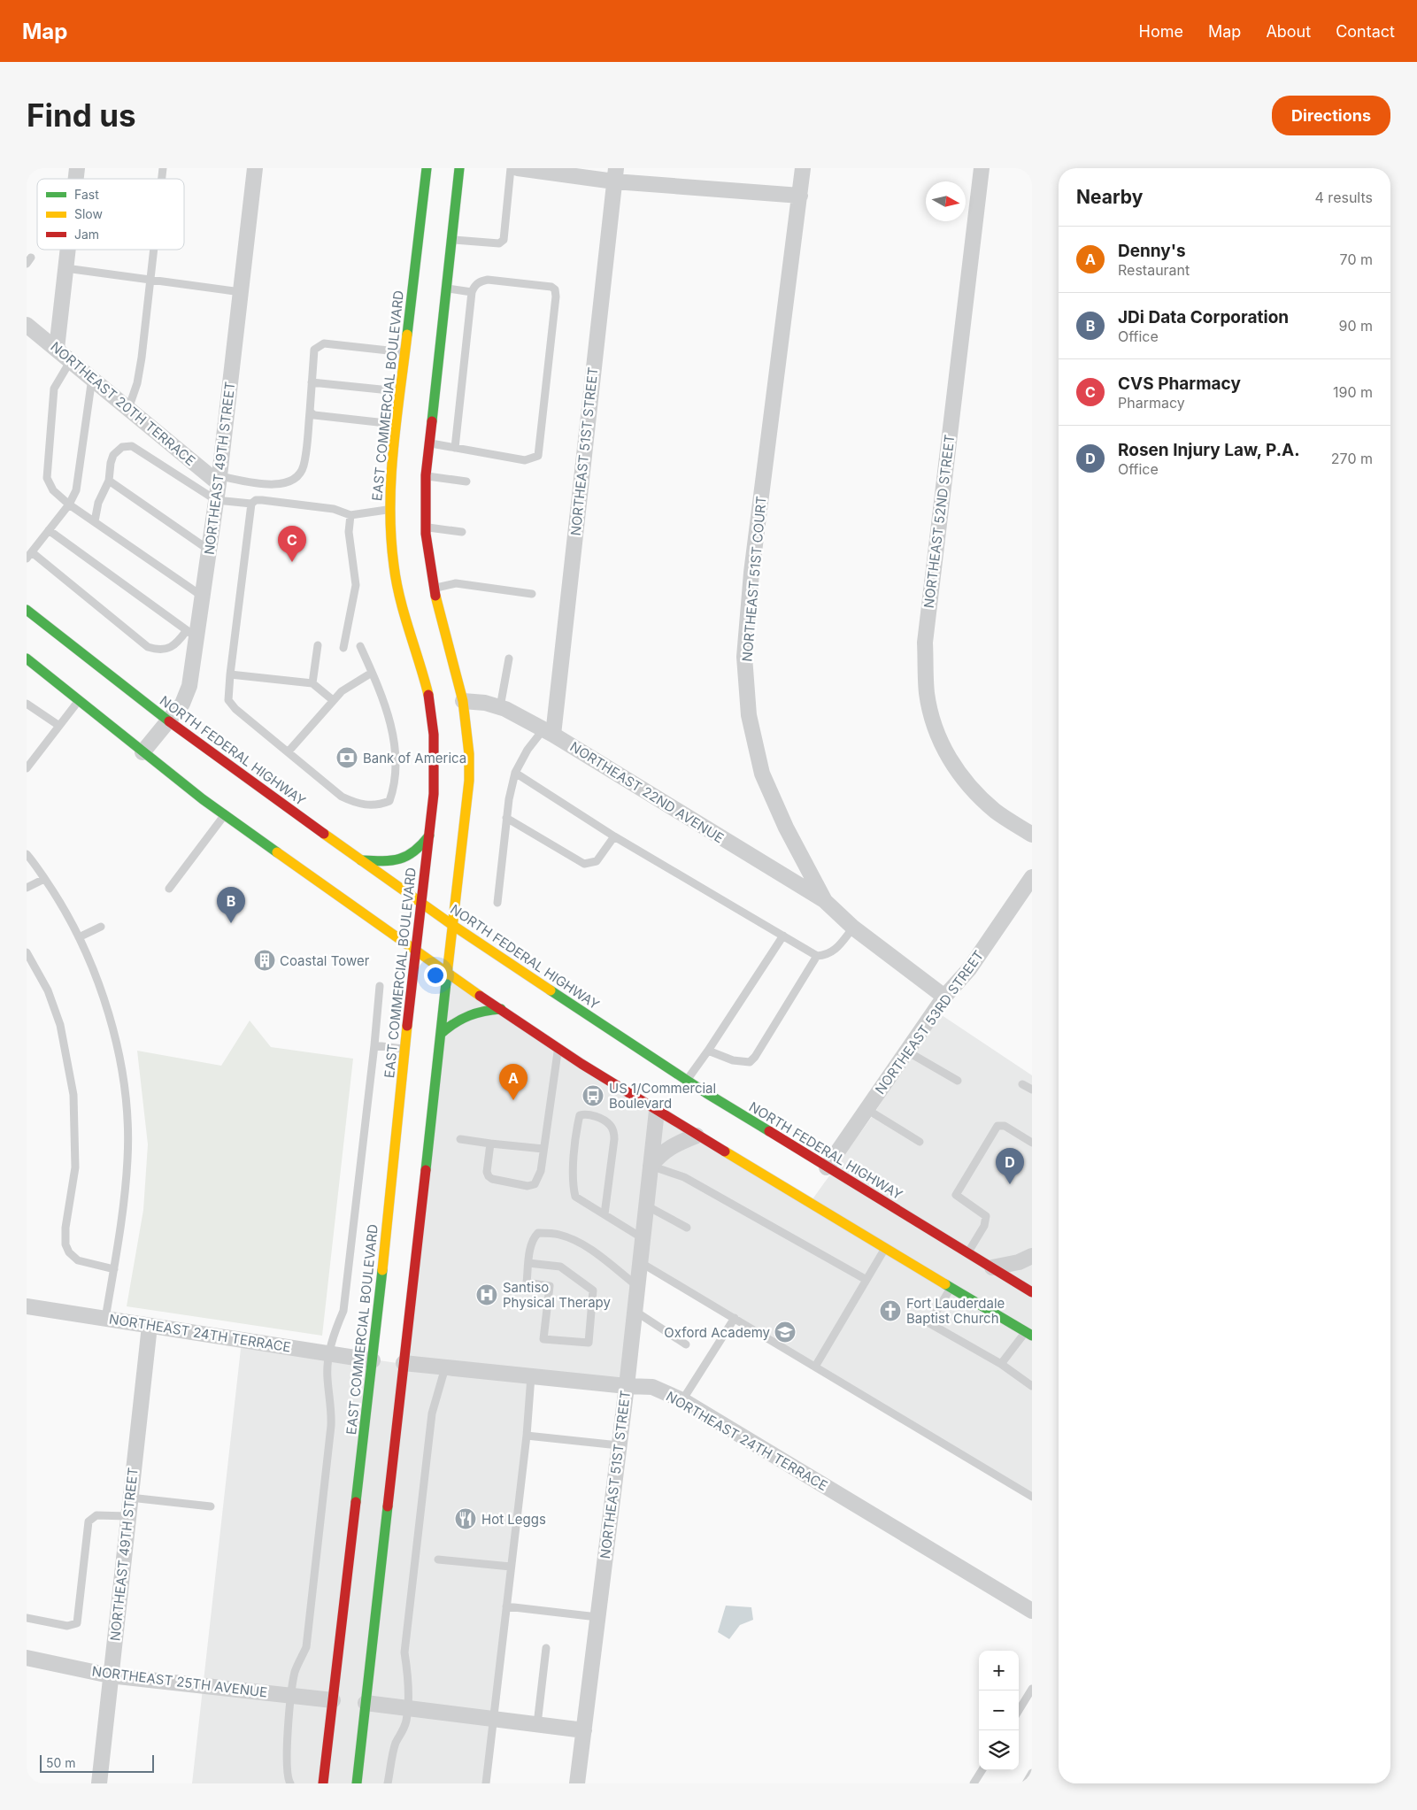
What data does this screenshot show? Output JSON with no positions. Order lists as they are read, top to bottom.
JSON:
{
  "streets": {
    "main road": ["EAST COMMERCIAL BOULEVARD", "NORTH FEDERAL HIGHWAY"],
    "street": [
      "NORTHEAST 20TH TERRACE",
      "NORTHEAST 51ST STREET",
      "NORTHEAST 49TH STREET",
      "NORTHEAST 52ND STREET",
      "NORTHEAST 51ST COURT",
      "NORTHEAST 22ND AVENUE",
      "NORTHEAST 53RD STREET",
      "NORTHEAST 24TH TERRACE",
      "NORTHEAST 25TH AVENUE"
    ]
  },
  "crossings": [
    ["EAST COMMERCIAL BOULEVARD", "NORTH FEDERAL HIGHWAY"],
    ["EAST COMMERCIAL BOULEVARD", "NORTHEAST 24TH TERRACE"],
    ["EAST COMMERCIAL BOULEVARD", "NORTHEAST 25TH AVENUE"],
    ["NORTHEAST 20TH TERRACE", "NORTHEAST 49TH STREET"],
    ["NORTHEAST 51ST STREET", "NORTHEAST 22ND AVENUE"],
    ["NORTHEAST 51ST STREET", "NORTHEAST 24TH TERRACE"],
    ["NORTHEAST 49TH STREET", "NORTH FEDERAL HIGHWAY"],
    ["NORTHEAST 49TH STREET", "NORTHEAST 24TH TERRACE"],
    ["NORTHEAST 49TH STREET", "NORTHEAST 25TH AVENUE"],
    ["NORTHEAST 51ST COURT", "NORTHEAST 22ND AVENUE"],
    ["NORTHEAST 51ST COURT", "NORTHEAST 53RD STREET"],
    ["NORTH FEDERAL HIGHWAY", "NORTHEAST 53RD STREET"]
  ],
  "places": {
    "bank": ["Bank of America"],
    "building": ["Coastal Tower"],
    "bus stop": ["US 1/Commercial Boulevard"],
    "hospital": ["Santiso Physical Therapy"],
    "church": ["Fort Lauderdale Baptist Church"],
    "school or university": ["Oxford Academy"],
    "restaurant": ["Hot Leggs"]
  },
  "legend": ["Fast", "Slow", "Jam"],
  "scale_bar": "50 m",
  "north": "right",
  "page": {
    "header": "Map",
    "nav": [
      "Home",
      "Map",
      "About",
      "Contact"
    ],
    "buttons": "Directions",
    "title": "Find us",
    "heading": ["Nearby", "4 results"],
    "list": [
      {
        "mark": "A",
        "name": "Denny's",
        "note": "Restaurant",
        "value": "70 m"
      },
      {
        "mark": "B",
        "name": "JDi Data Corporation",
        "note": "Office",
        "value": "90 m"
      },
      {
        "mark": "C",
        "name": "CVS Pharmacy",
        "note": "Pharmacy",
        "value": "190 m"
      },
      {
        "mark": "D",
        "name": "Rosen Injury Law, P.A.",
        "note": "Office",
        "value": "270 m"
      }
    ],
    "pins": [
      "C",
      "B",
      "A",
      "D"
    ],
    "map_buttons": ["+", "−"],
    "scale": "50 m"
  }
}
